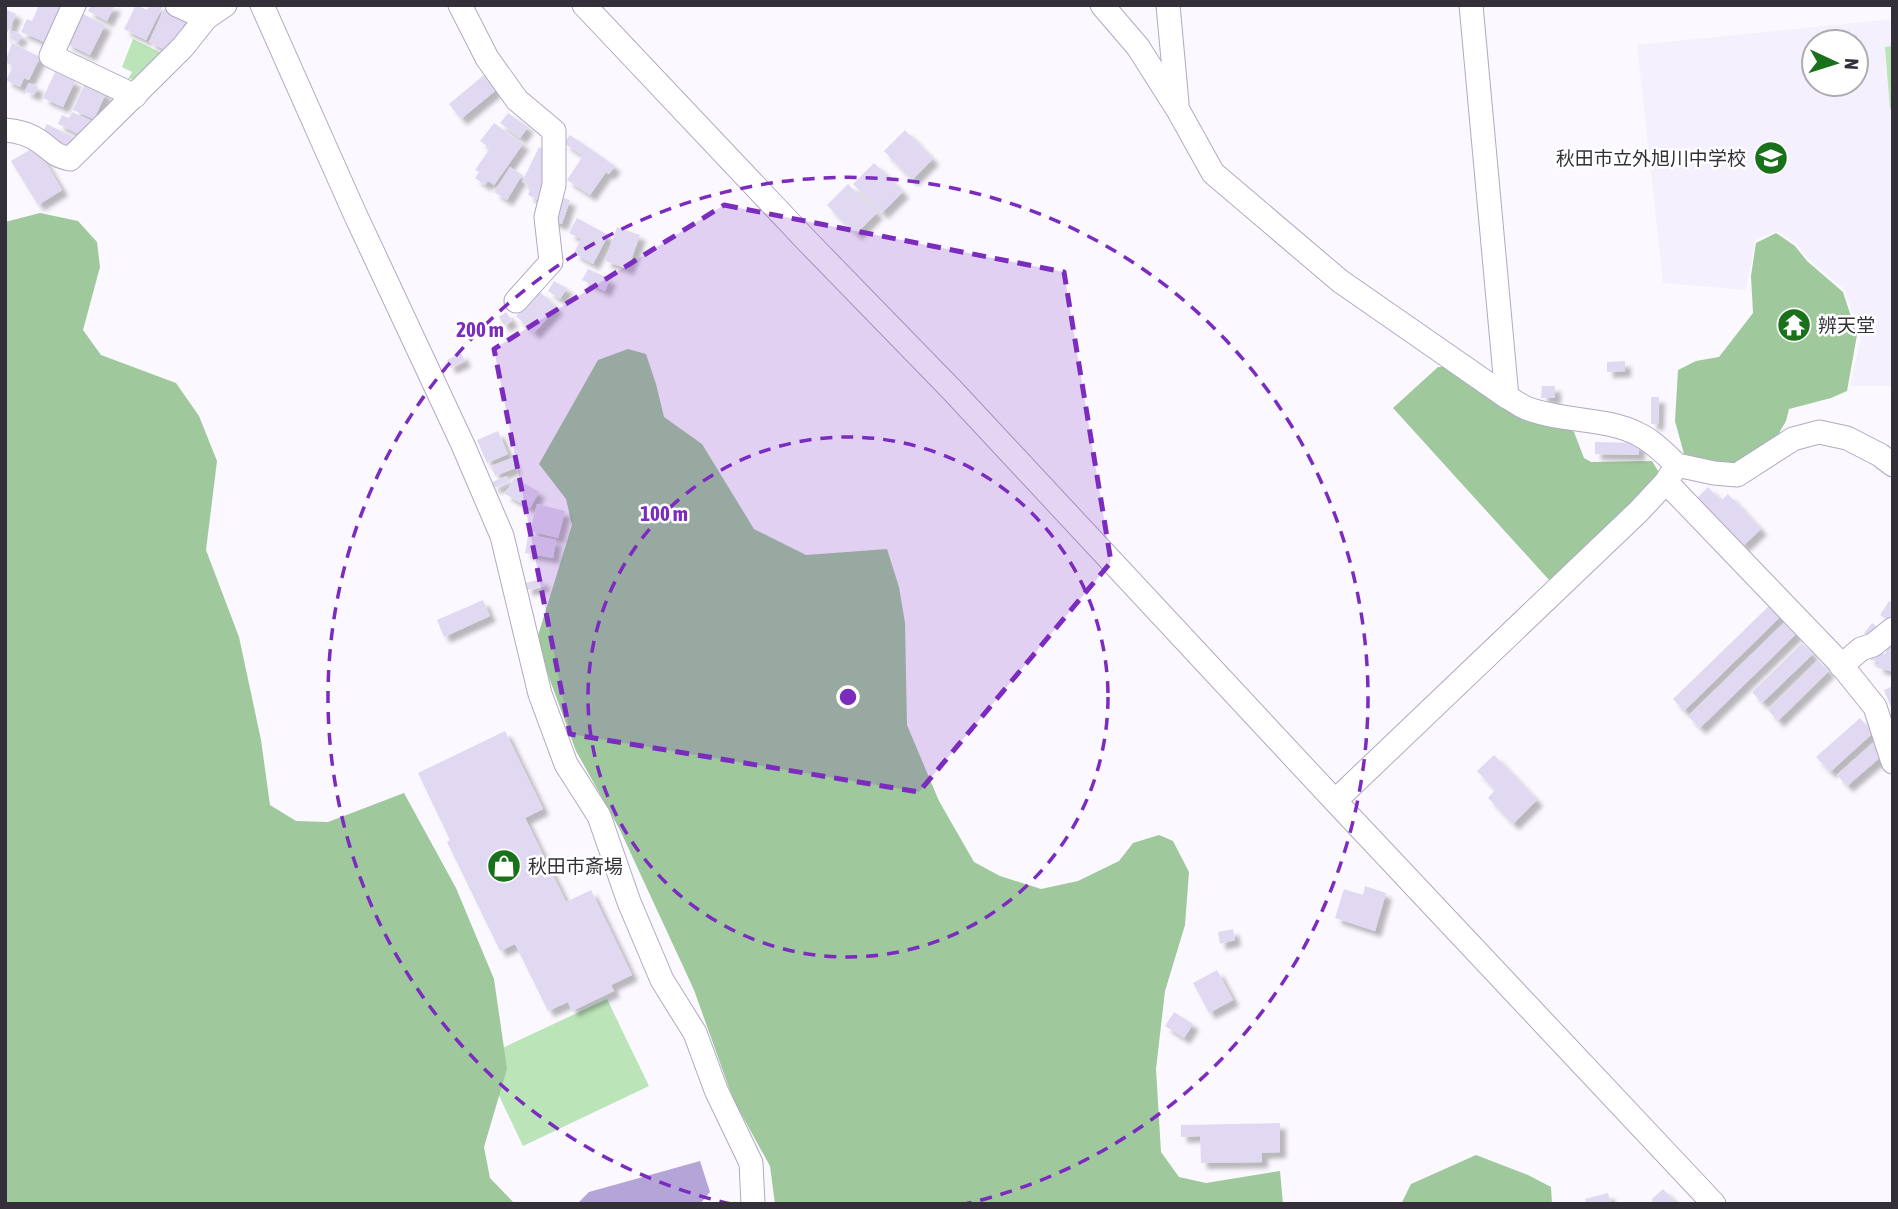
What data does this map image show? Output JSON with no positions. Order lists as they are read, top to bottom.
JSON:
{
  "places": {
    "school or university": ["秋田市立外旭川中学校"],
    "temple": ["辨天堂"],
    "shop": ["秋田市斎場"]
  },
  "north": "right",
  "rings": ["200 m", "100 m"]
}
